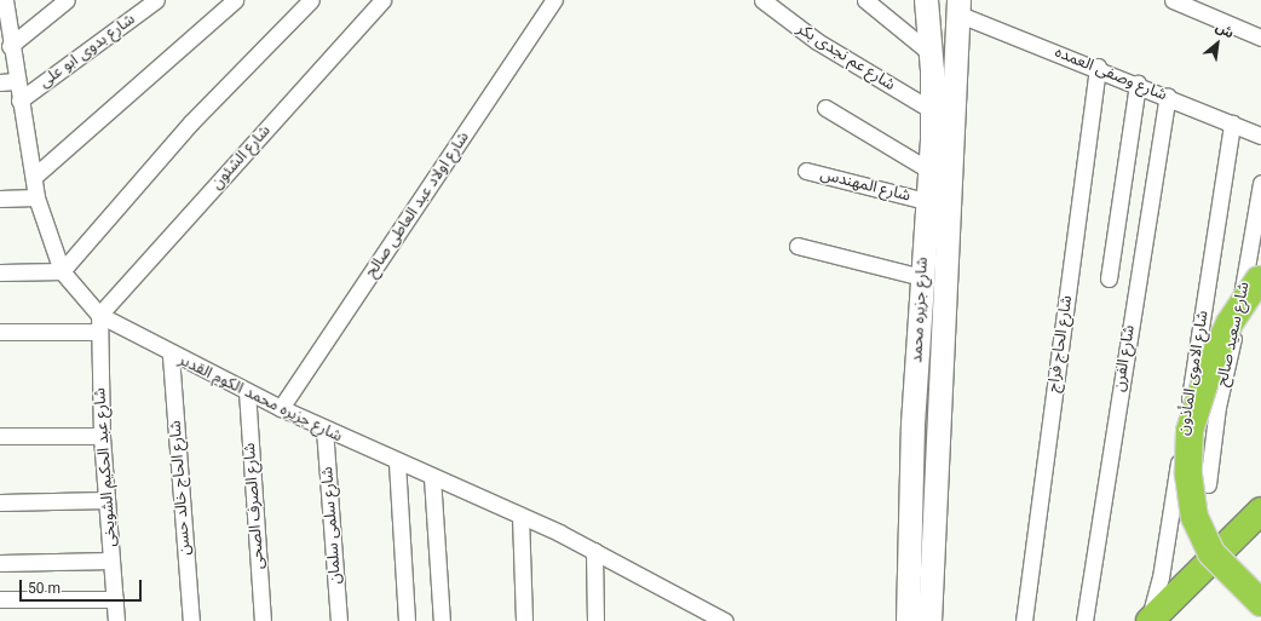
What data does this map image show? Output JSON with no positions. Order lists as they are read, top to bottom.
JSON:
{
  "streets": {
    "main road": ["شارع جزيره محمد"],
    "street": [
      "شارع بدوى ابو على",
      "شارع عم نجدى بكر",
      "شارع وصفى العمده",
      "شارع الشئون",
      "شارع المهندس",
      "شارع اولاد عبد العاطى صالح",
      "شارع سعيد صالح",
      "شارع الحاج فراج",
      "شارع الفرن",
      "شارع الاموى المأذون",
      "شارع جزيره محمد الكوم القدير",
      "شارع عبد الحكيم الشويخى",
      "شارع الحاج خالد حسن",
      "شارع الصرف الصحى",
      "شارع سلمى سلمان"
    ]
  },
  "crossings": [
    ["شارع بدوى ابو على", "شارع جزيره محمد الكوم القدير"],
    ["شارع عم نجدى بكر", "شارع جزيره محمد"],
    ["شارع وصفى العمده", "شارع جزيره محمد"],
    ["شارع وصفى العمده", "شارع الحاج فراج"],
    ["شارع وصفى العمده", "شارع الفرن"],
    ["شارع وصفى العمده", "شارع الاموى المأذون"],
    ["شارع الشئون", "شارع جزيره محمد الكوم القدير"],
    ["شارع الشئون", "شارع عبد الحكيم الشويخى"],
    ["شارع المهندس", "شارع جزيره محمد"],
    ["شارع اولاد عبد العاطى صالح", "شارع جزيره محمد الكوم القدير"],
    ["شارع جزيره محمد الكوم القدير", "شارع عبد الحكيم الشويخى"],
    ["شارع جزيره محمد الكوم القدير", "شارع الحاج خالد حسن"],
    ["شارع جزيره محمد الكوم القدير", "شارع الصرف الصحى"],
    ["شارع جزيره محمد الكوم القدير", "شارع سلمى سلمان"]
  ],
  "scale_bar": "50 m",
  "north": "top right"
}
